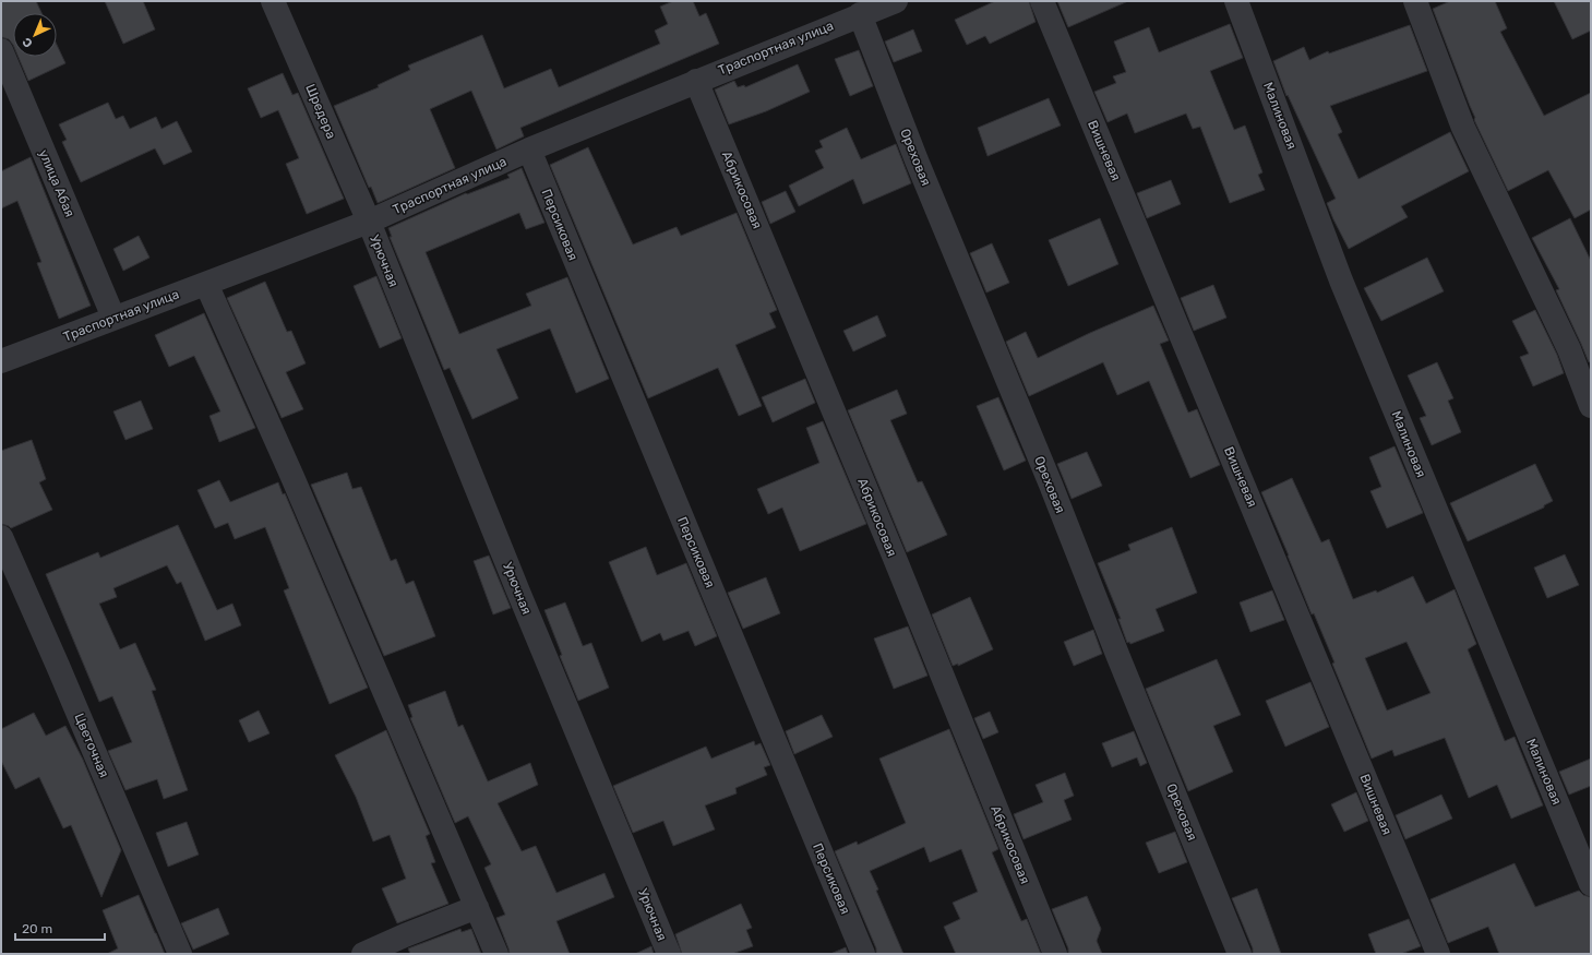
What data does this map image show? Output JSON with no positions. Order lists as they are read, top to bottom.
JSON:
{
  "streets": {
    "street": [
      "Траспортная улица",
      "Шредера",
      "Малиновая",
      "Вишневая",
      "Ореховая",
      "улица Абая",
      "Абрикосовая",
      "Персиковая",
      "Урючная",
      "Цветочная"
    ]
  },
  "crossings": [
    ["Траспортная улица", "Шредера"],
    ["Траспортная улица", "Ореховая"],
    ["Траспортная улица", "улица Абая"],
    ["Траспортная улица", "Абрикосовая"],
    ["Траспортная улица", "Персиковая"],
    ["Траспортная улица", "Урючная"],
    ["Шредера", "Урючная"]
  ],
  "scale_bar": "20 m",
  "north": "bottom left"
}
